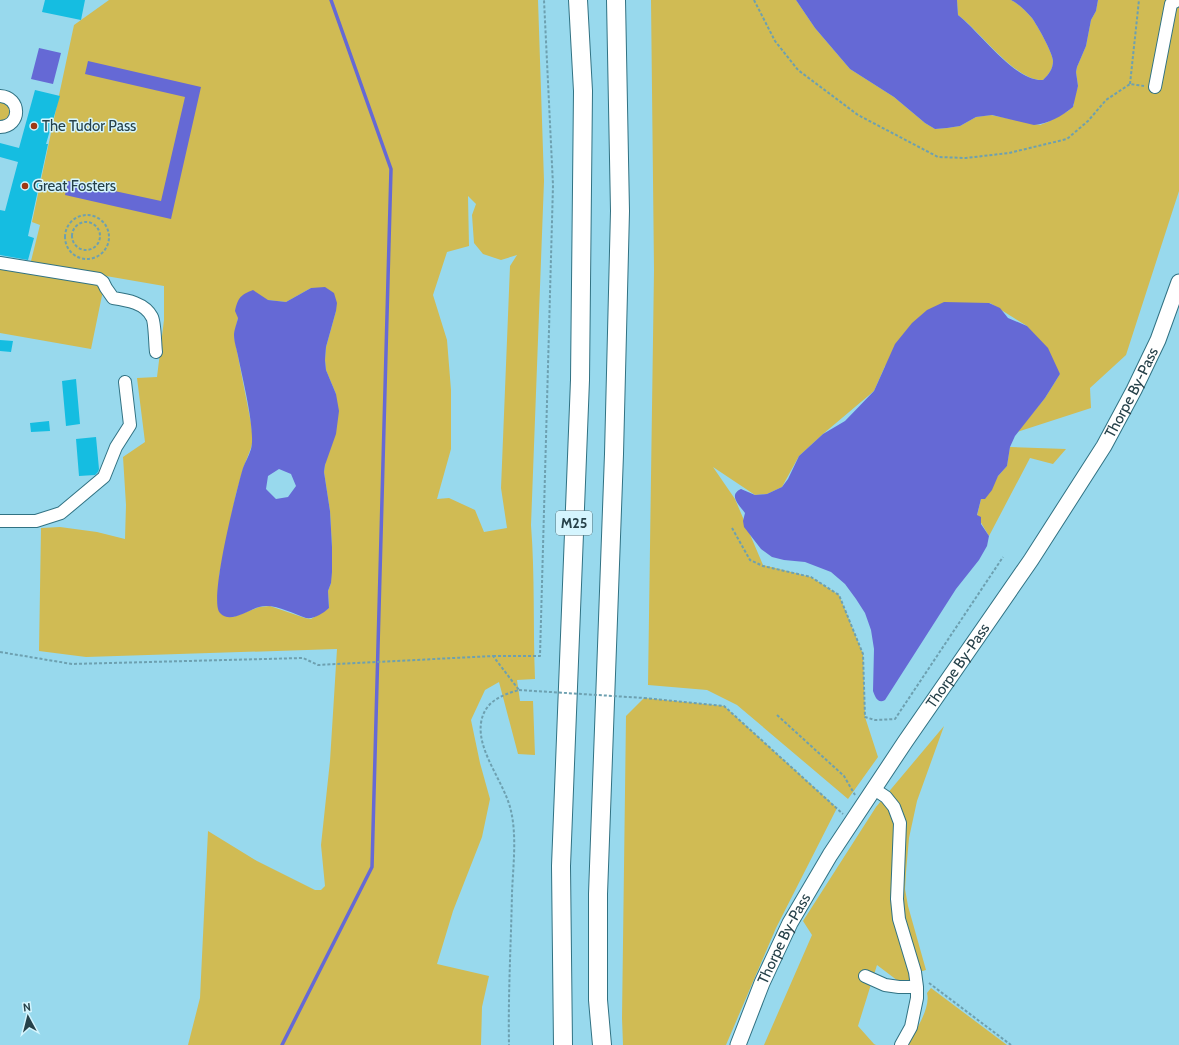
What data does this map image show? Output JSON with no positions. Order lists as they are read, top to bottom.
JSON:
{
  "streets": {
    "highway": ["M25"],
    "main road": ["Thorpe By-Pass"]
  },
  "places": ["The Tudor Pass", "Great Fosters"],
  "north": "top"
}
